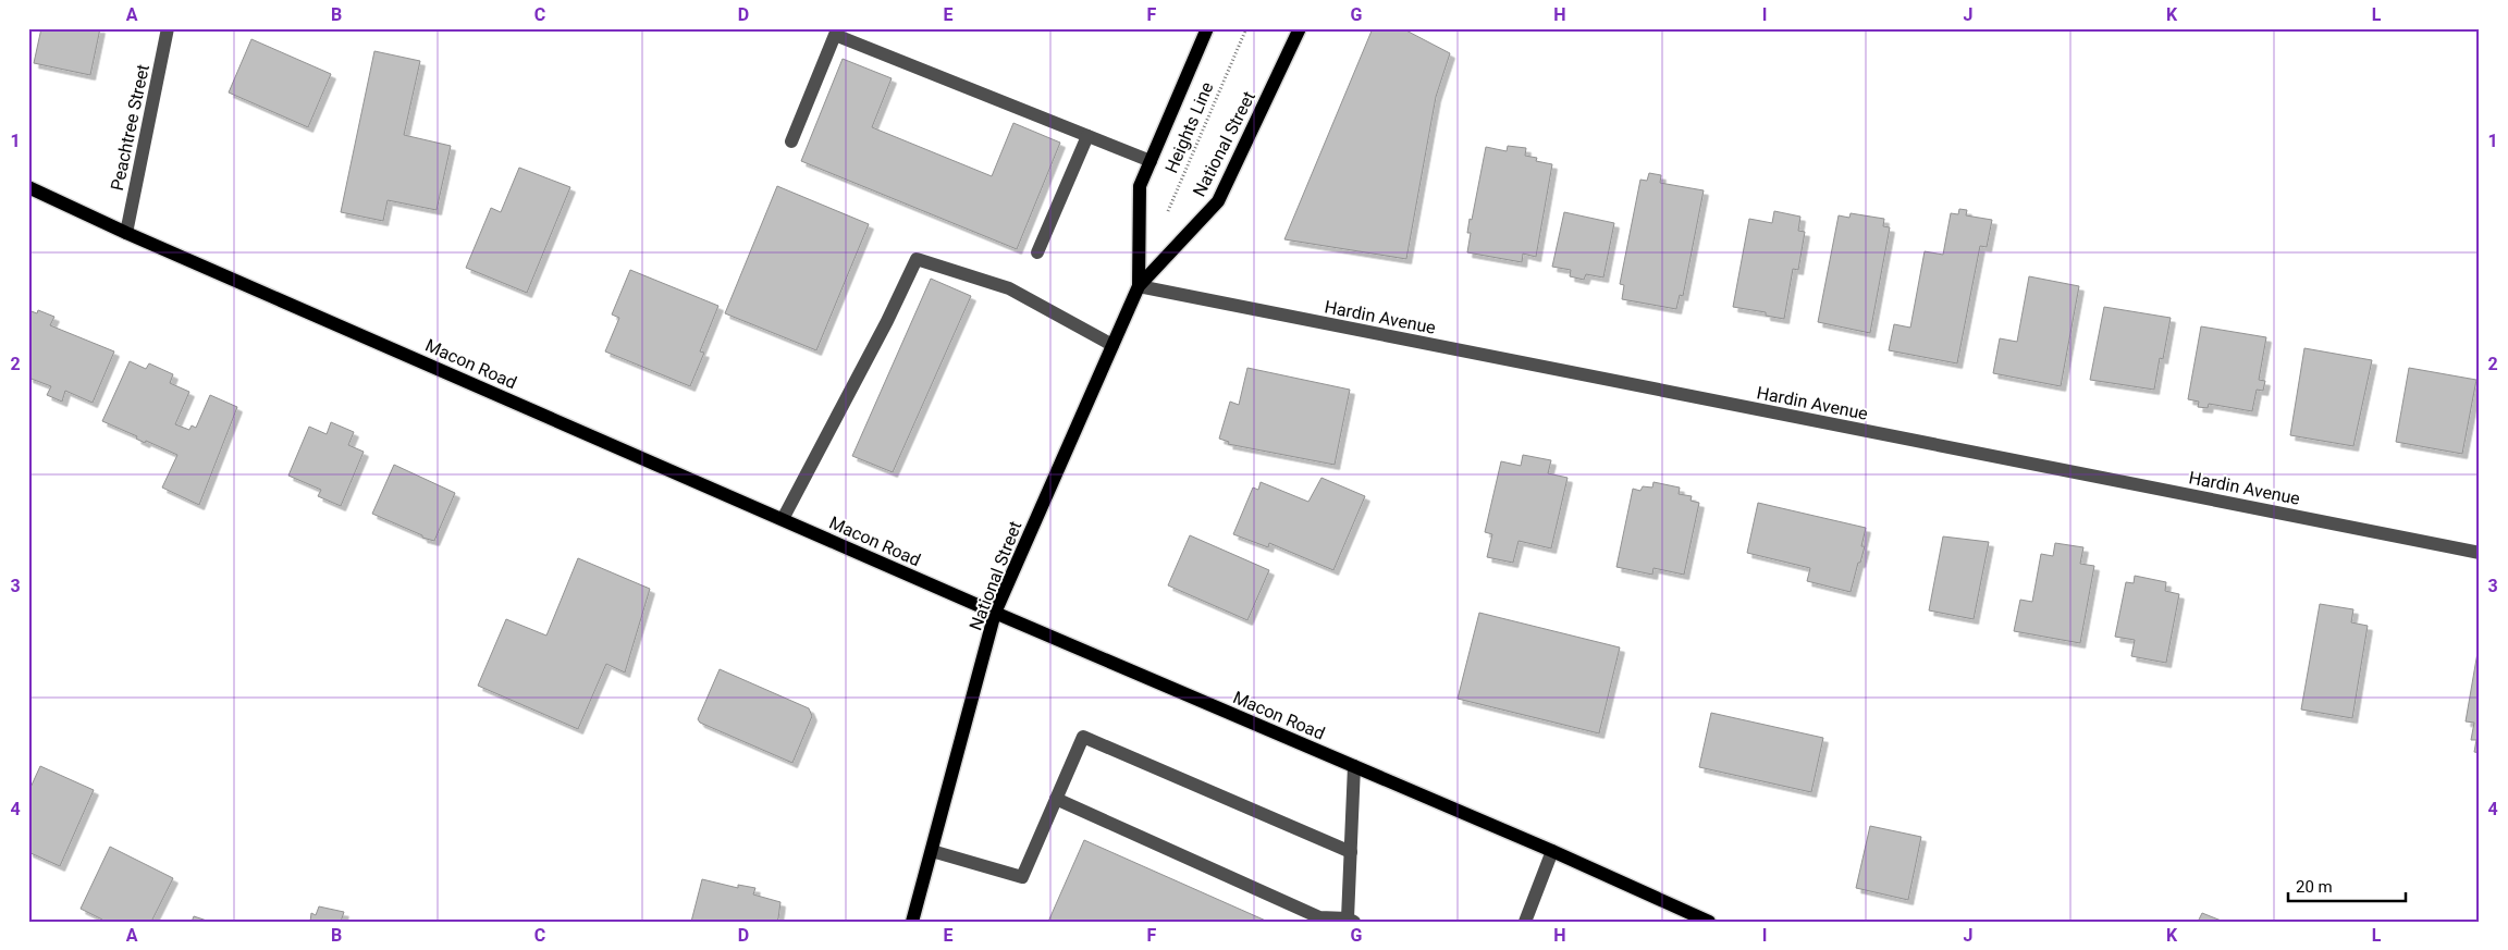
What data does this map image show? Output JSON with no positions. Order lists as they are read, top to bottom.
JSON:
{
  "streets": {
    "main road": ["National Street", "Macon Road"],
    "street": ["Peachtree Street", "Hardin Avenue"],
    "path": ["Heights Line"]
  },
  "crossings": [
    ["Peachtree Street", "Macon Road"],
    ["National Street", "Hardin Avenue"],
    ["National Street", "Macon Road"]
  ],
  "scale_bar": "20 m",
  "grid": {
    "columns": [
      "A",
      "B",
      "C",
      "D",
      "E",
      "F",
      "G",
      "H",
      "I",
      "J",
      "K",
      "L"
    ],
    "rows": [
      "1",
      "2",
      "3",
      "4"
    ]
  }
}
